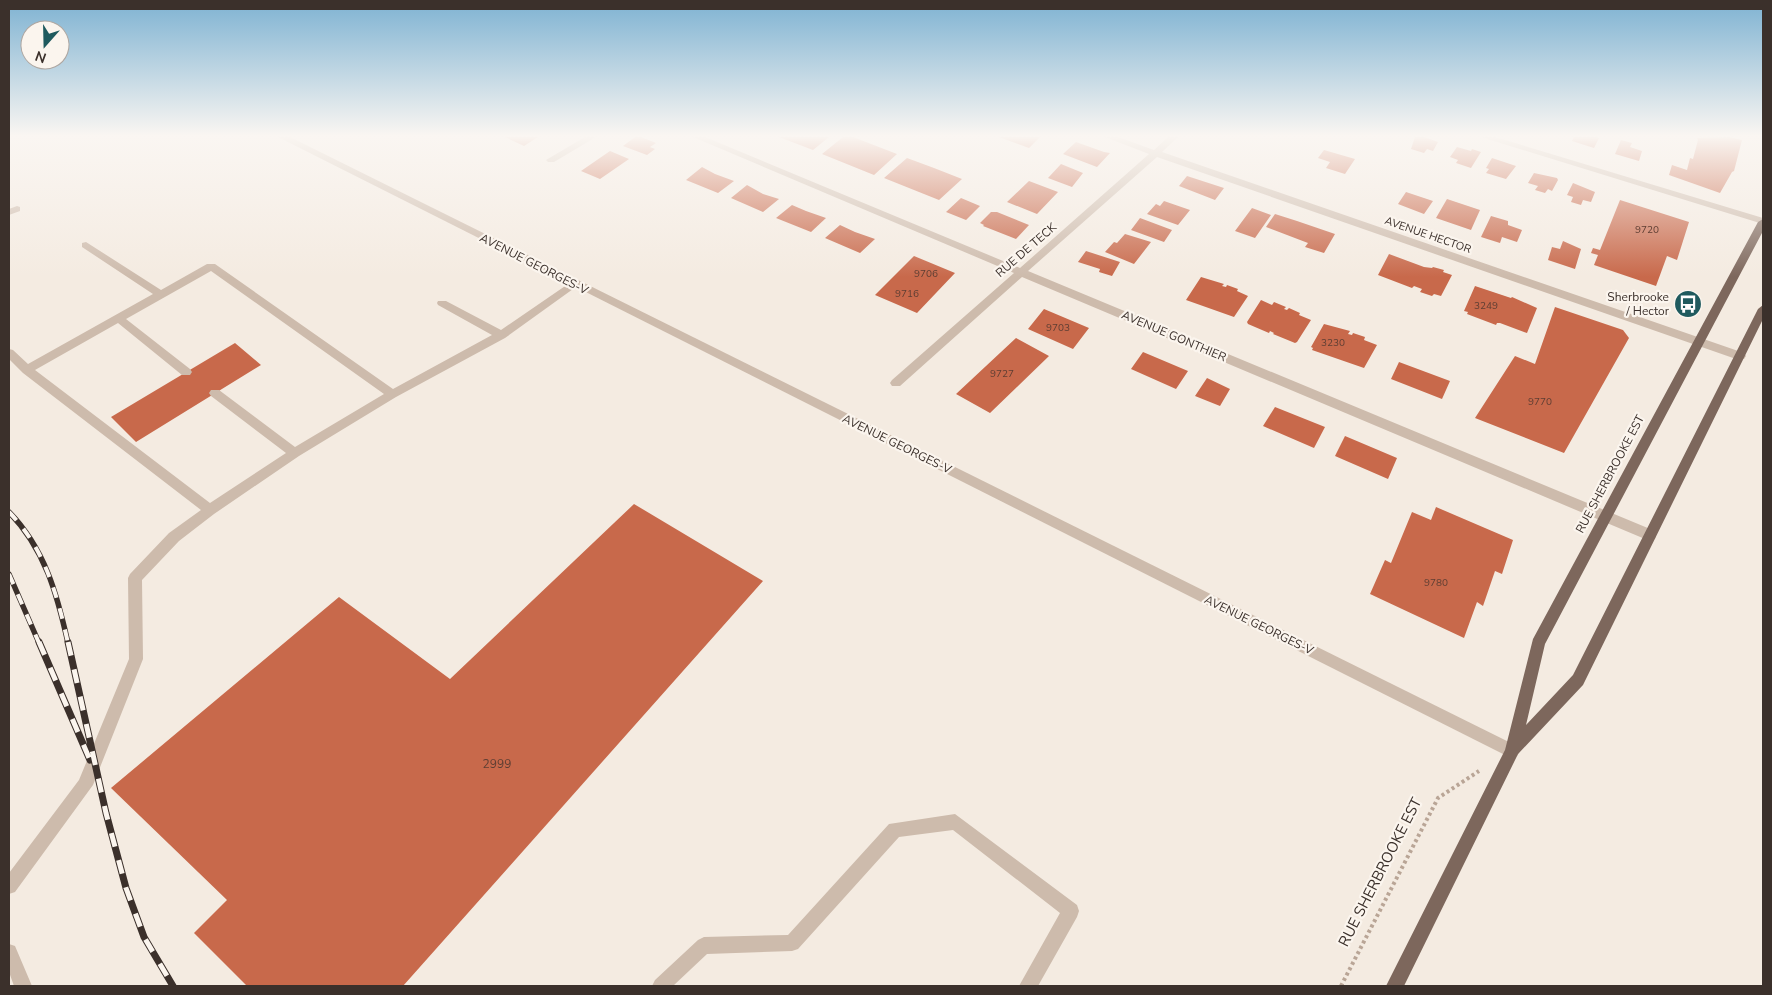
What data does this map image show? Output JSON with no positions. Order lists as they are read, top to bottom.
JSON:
{
  "streets": {
    "main road": ["RUE SHERBROOKE EST"],
    "street": [
      "AVENUE HECTOR",
      "RUE DE TECK",
      "AVENUE GEORGES-V",
      "AVENUE GONTHIER"
    ]
  },
  "crossings": [
    ["AVENUE HECTOR", "RUE SHERBROOKE EST"],
    ["RUE DE TECK", "AVENUE GONTHIER"],
    ["AVENUE GEORGES-V", "RUE SHERBROOKE EST"],
    ["AVENUE GONTHIER", "RUE SHERBROOKE EST"]
  ],
  "places": {
    "bus stop": ["Sherbrooke / Hector"]
  },
  "house_numbers": [
    "9720",
    "9706",
    "9716",
    "3249",
    "9703",
    "3230",
    "9727",
    "9770",
    "9780",
    "2999"
  ],
  "north": "bottom"
}
